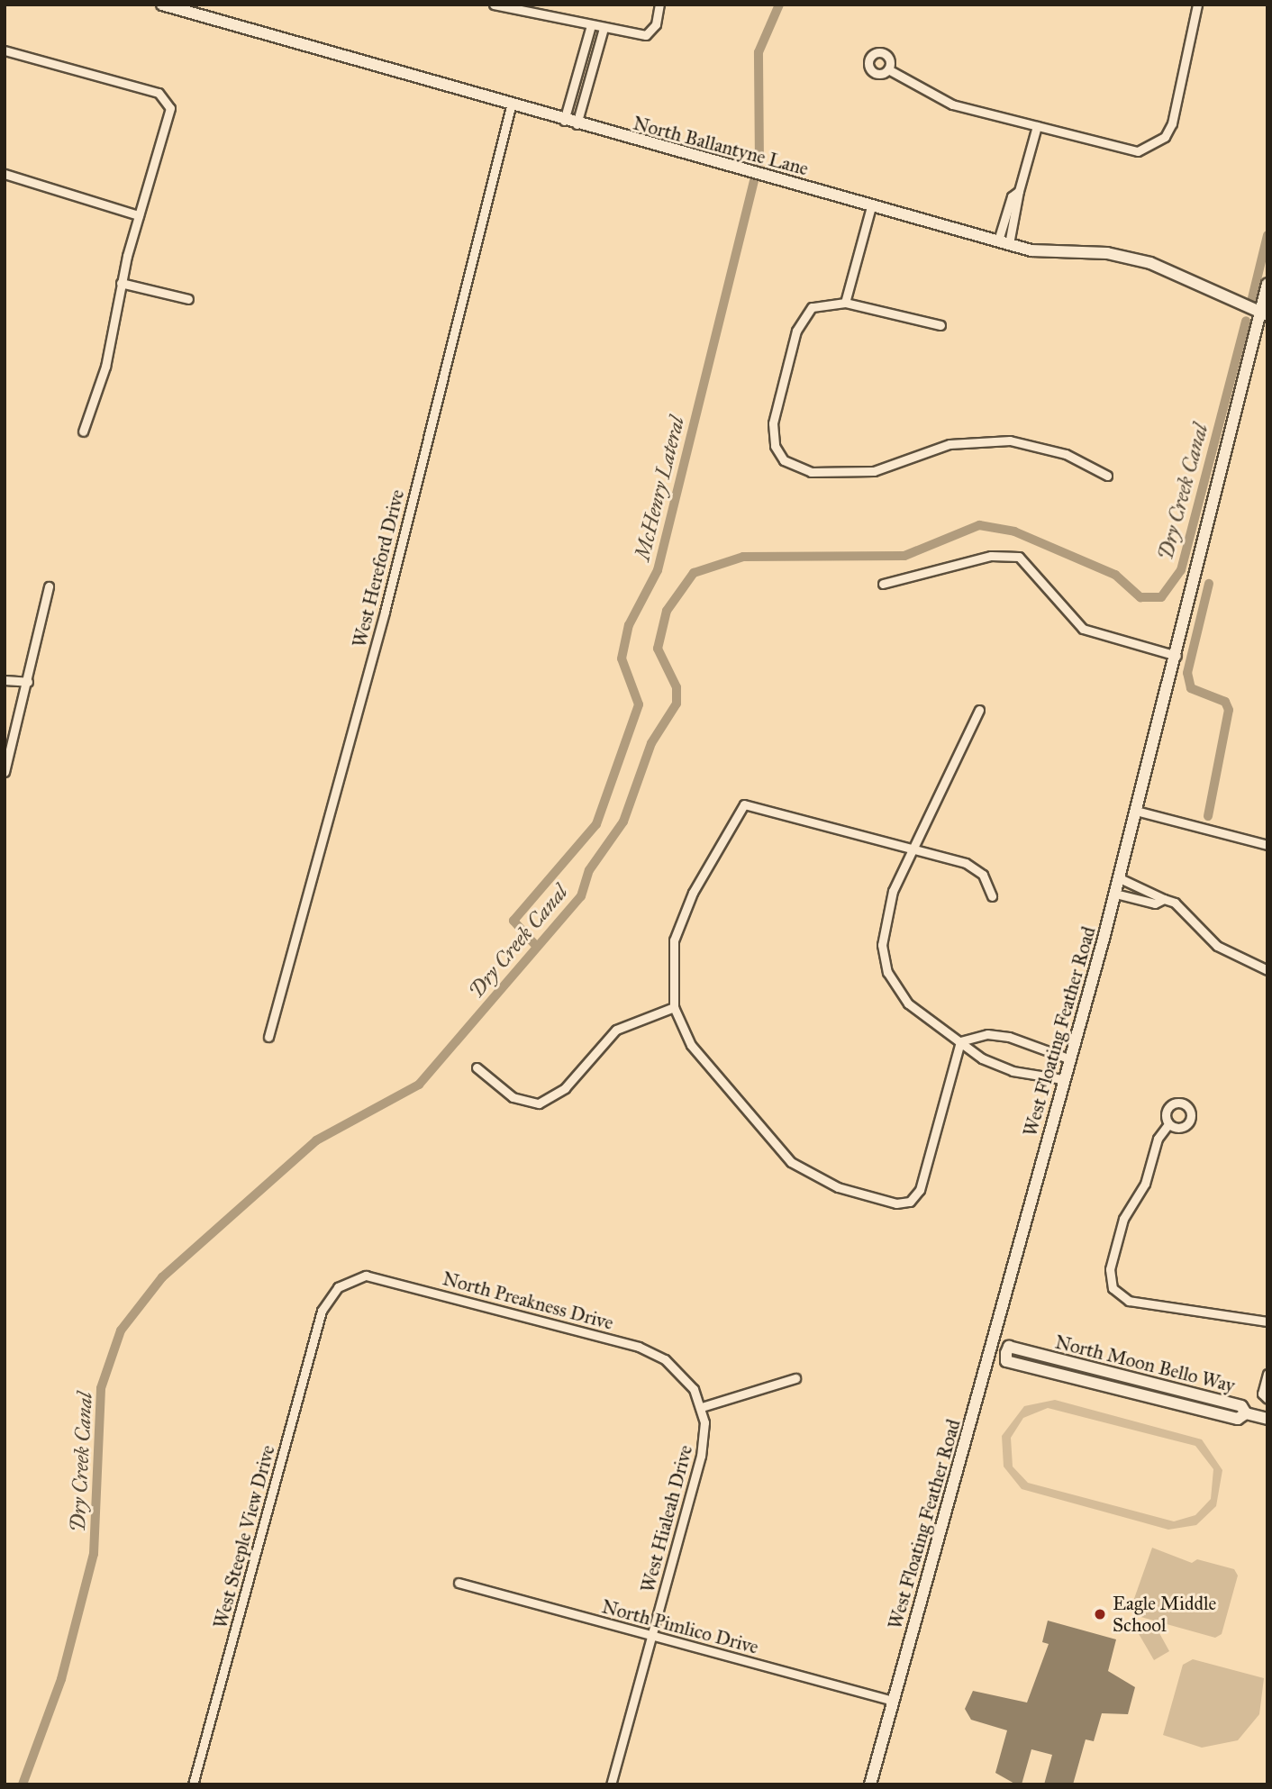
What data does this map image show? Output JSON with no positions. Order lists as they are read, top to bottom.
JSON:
{
  "streets": {
    "main road": ["North Ballantyne Lane", "West Floating Feather Road", "North Moon Bello Way"],
    "street": [
      "West Hereford Drive",
      "North Preakness Drive",
      "West Hialeah Drive",
      "West Steeple View Drive",
      "North Pimlico Drive"
    ]
  },
  "crossings": [
    ["North Ballantyne Lane", "West Hereford Drive"],
    ["North Ballantyne Lane", "West Floating Feather Road"],
    ["West Floating Feather Road", "North Moon Bello Way"],
    ["West Floating Feather Road", "North Pimlico Drive"],
    ["North Preakness Drive", "West Hialeah Drive"],
    ["North Preakness Drive", "West Steeple View Drive"],
    ["West Hialeah Drive", "North Pimlico Drive"]
  ],
  "water": ["McHenry Lateral", "Dry Creek Canal"],
  "places": ["Eagle Middle School"]
}
